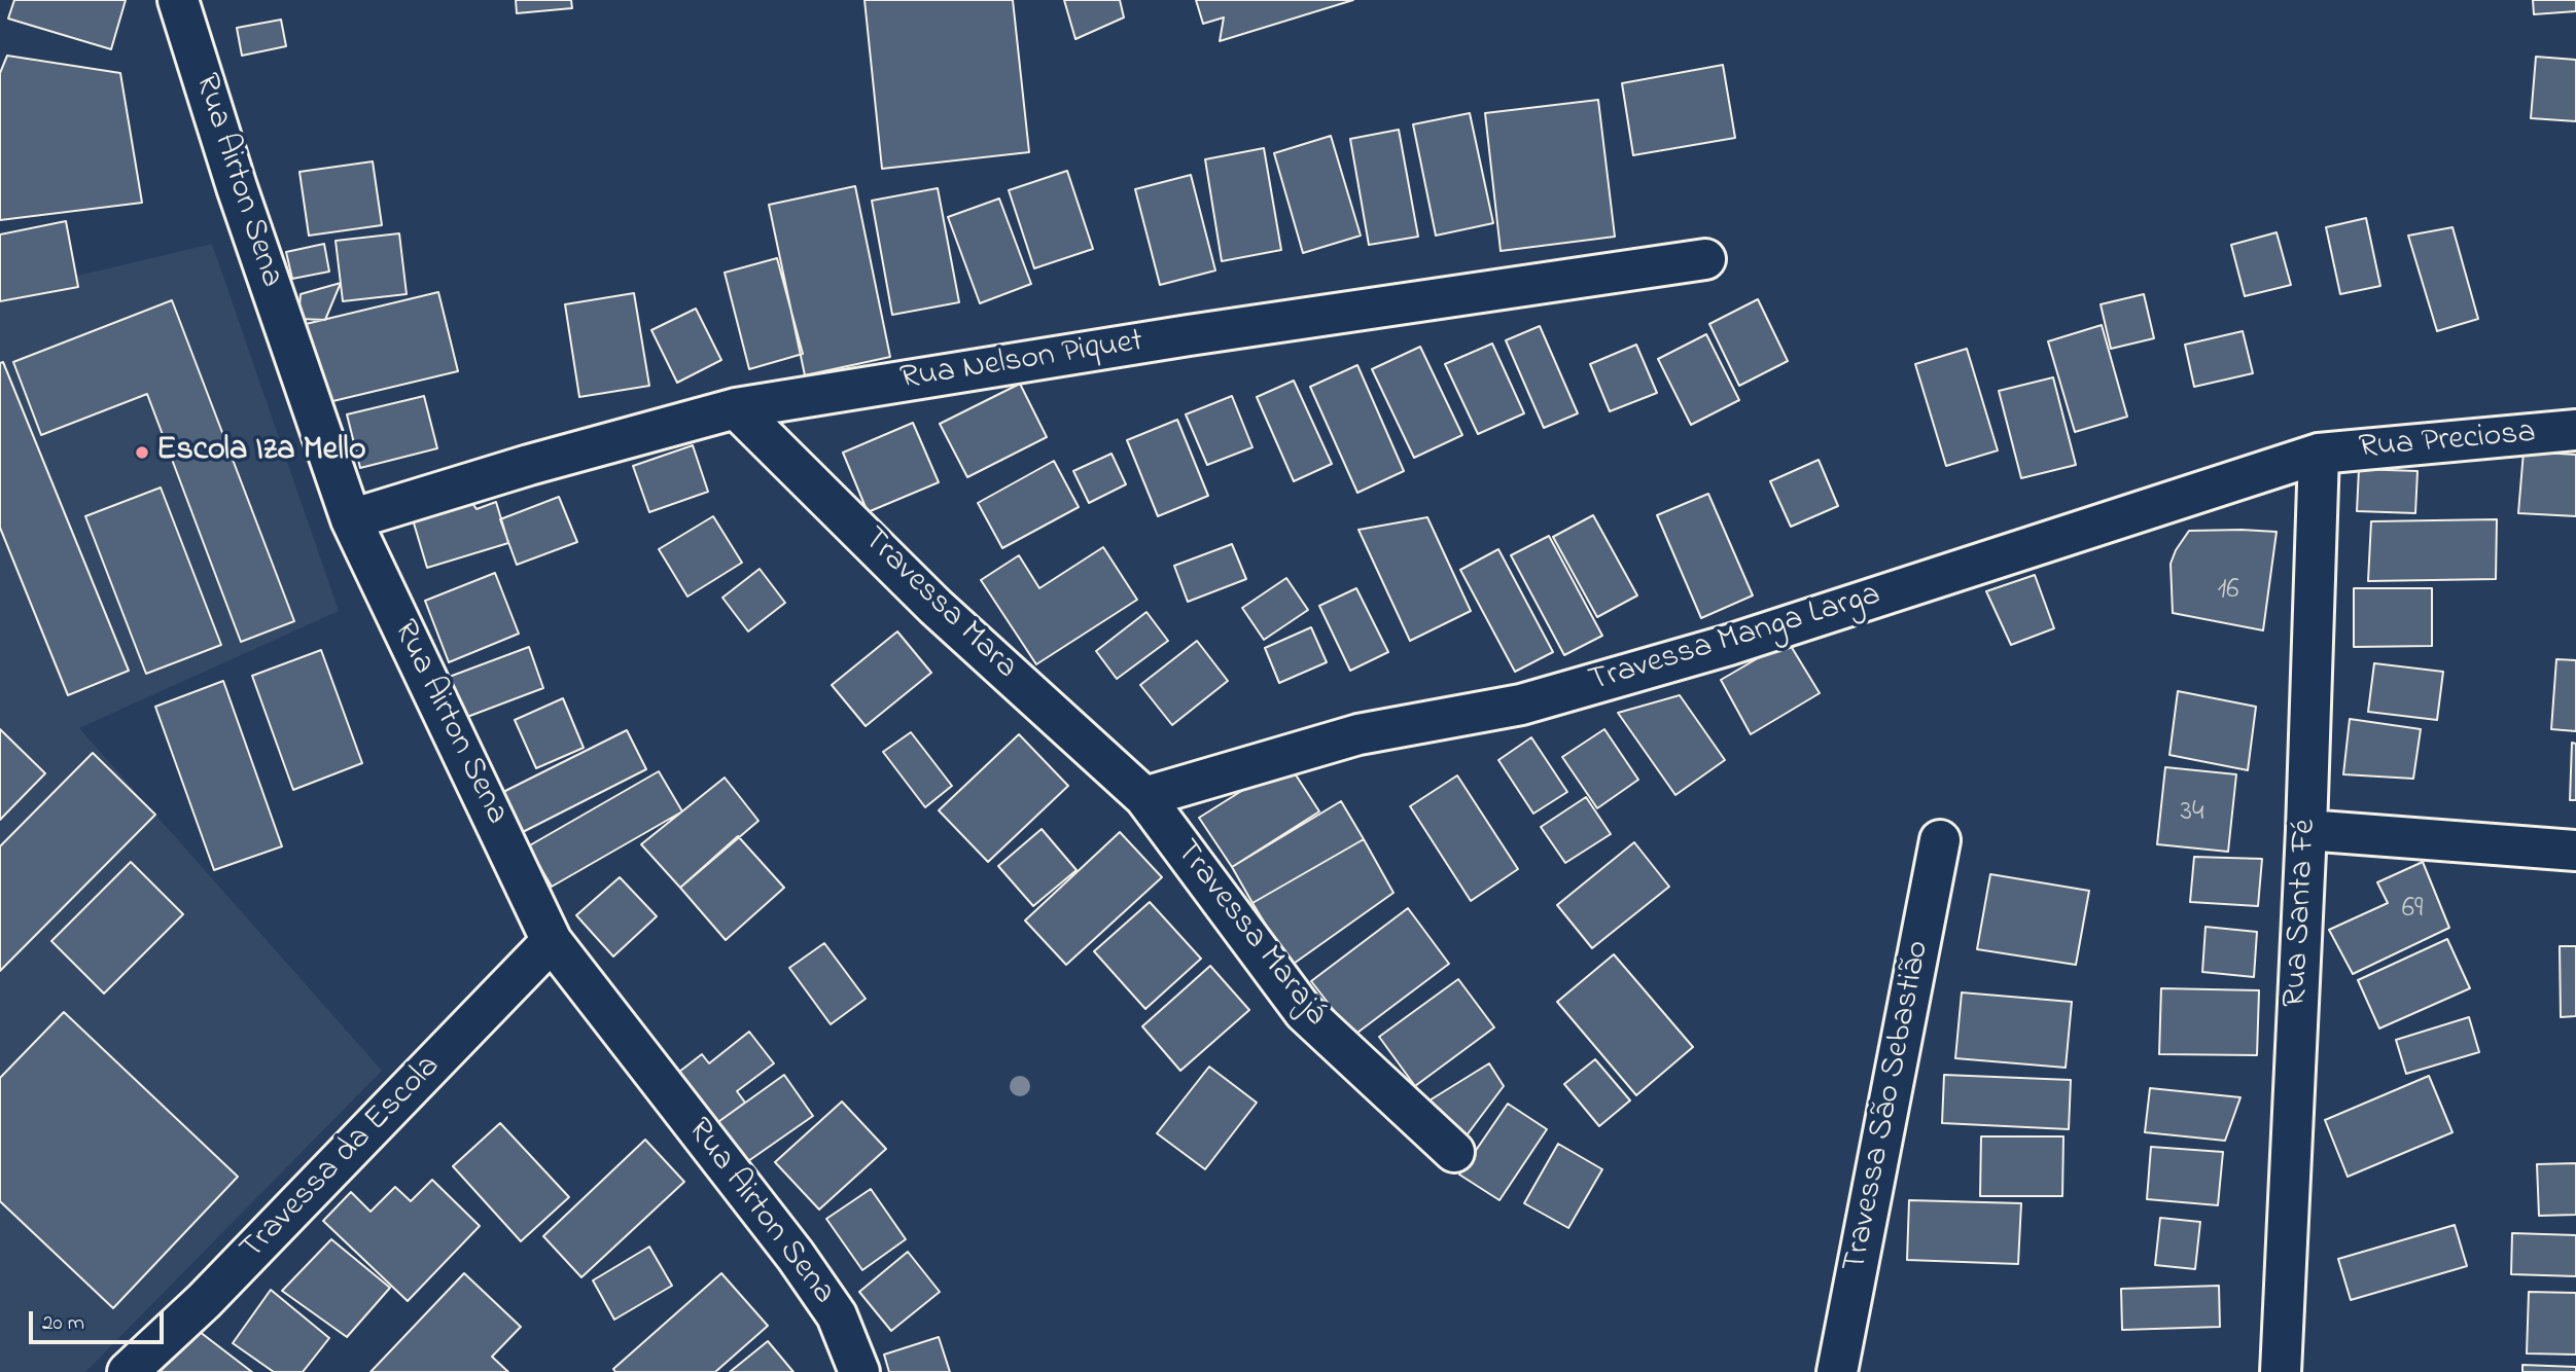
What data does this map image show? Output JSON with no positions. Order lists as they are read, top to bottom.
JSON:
{
  "streets": {
    "street": [
      "Rua Airton Sena",
      "Rua Nelson Piquet",
      "Rua Preciosa",
      "Travessa Mara",
      "Travessa Manga Larga",
      "Rua Santa Fé",
      "Travessa Marajá",
      "Travessa São Sebastião",
      "Travessa da Escola"
    ]
  },
  "crossings": [
    ["Rua Airton Sena", "Rua Nelson Piquet"],
    ["Rua Airton Sena", "Travessa da Escola"],
    ["Rua Nelson Piquet", "Travessa Mara"],
    ["Rua Preciosa", "Travessa Manga Larga"],
    ["Rua Preciosa", "Rua Santa Fé"],
    ["Travessa Mara", "Travessa Manga Larga"],
    ["Travessa Mara", "Travessa Marajá"],
    ["Travessa Manga Larga", "Rua Santa Fé"],
    ["Travessa Manga Larga", "Travessa Marajá"]
  ],
  "places": ["Escola Iza Mello"],
  "house_numbers": ["16", "34", "69"],
  "scale_bar": "20 m"
}
